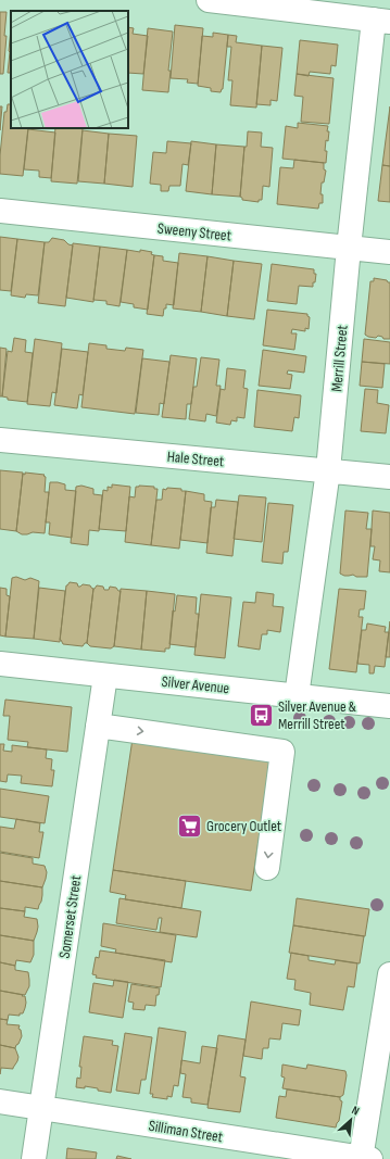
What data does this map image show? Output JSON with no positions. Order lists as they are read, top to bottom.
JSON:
{
  "streets": {
    "street": [
      "Sweeny Street",
      "Merrill Street",
      "Hale Street",
      "Silver Avenue",
      "Somerset Street",
      "Silliman Street"
    ]
  },
  "crossings": [
    ["Sweeny Street", "Merrill Street"],
    ["Merrill Street", "Hale Street"],
    ["Merrill Street", "Silver Avenue"],
    ["Silver Avenue", "Somerset Street"],
    ["Somerset Street", "Silliman Street"]
  ],
  "places": {
    "bus stop": ["Silver Avenue & Merrill Street"],
    "supermarket": ["Grocery Outlet"]
  },
  "north": "top right"
}
